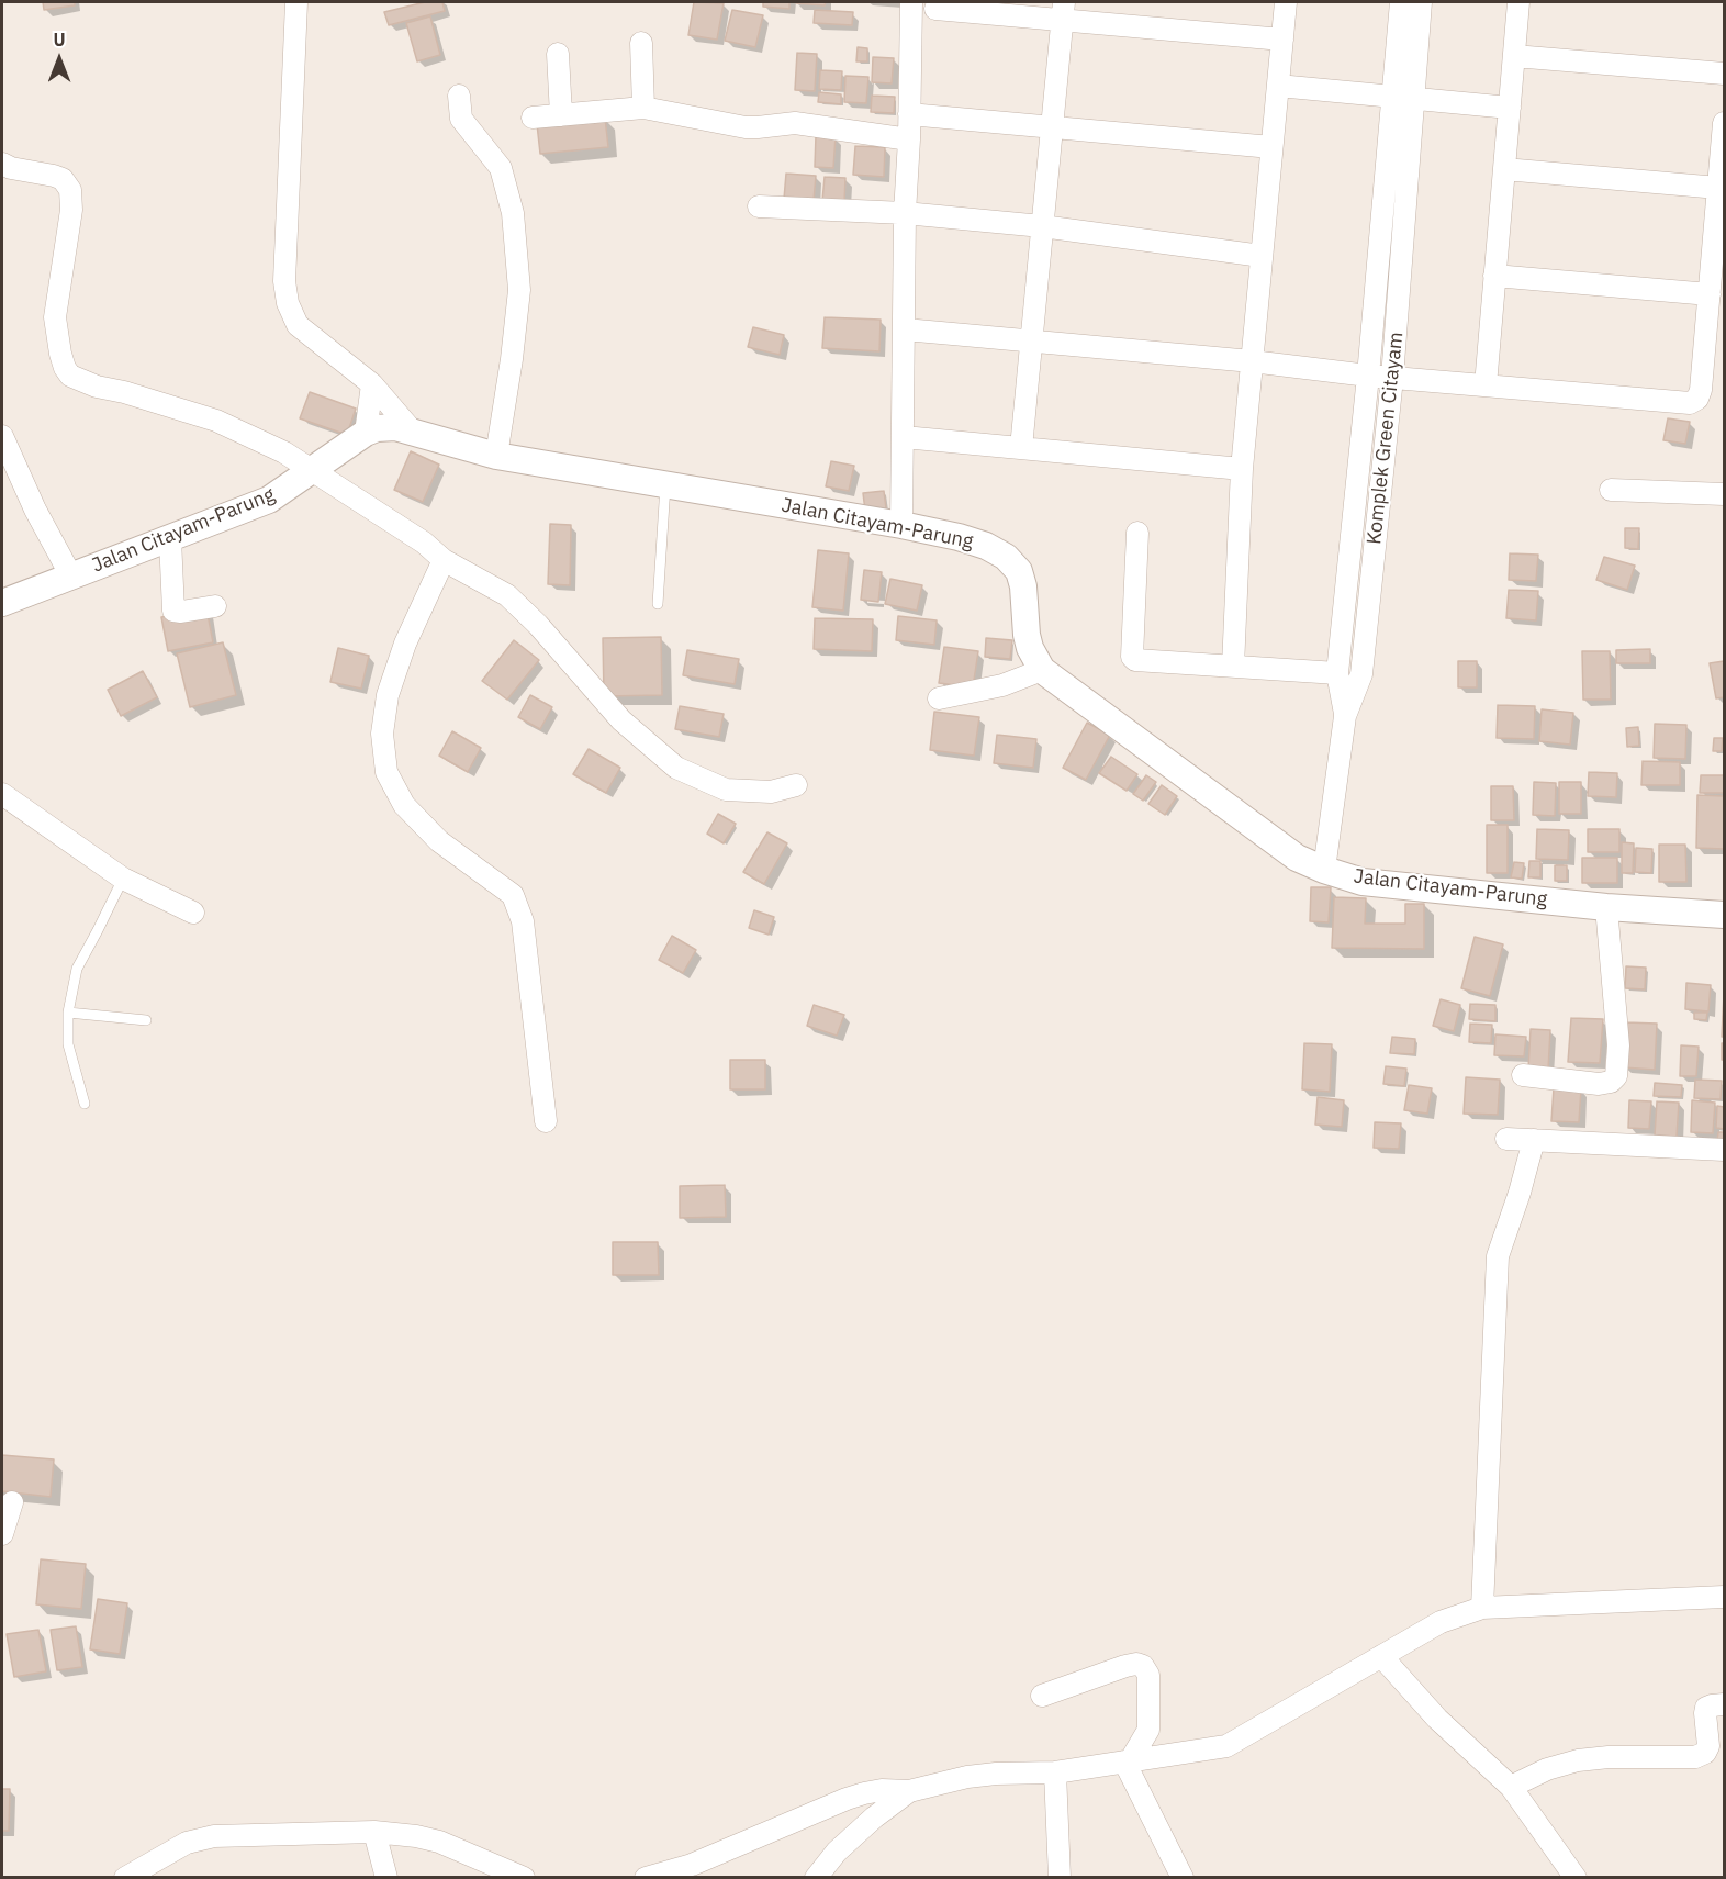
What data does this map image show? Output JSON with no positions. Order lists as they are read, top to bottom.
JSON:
{
  "streets": {
    "street": ["Komplek Green Citayam", "Jalan Citayam-Parung"]
  },
  "crossings": [
    ["Komplek Green Citayam", "Jalan Citayam-Parung"]
  ],
  "north": "top"
}
